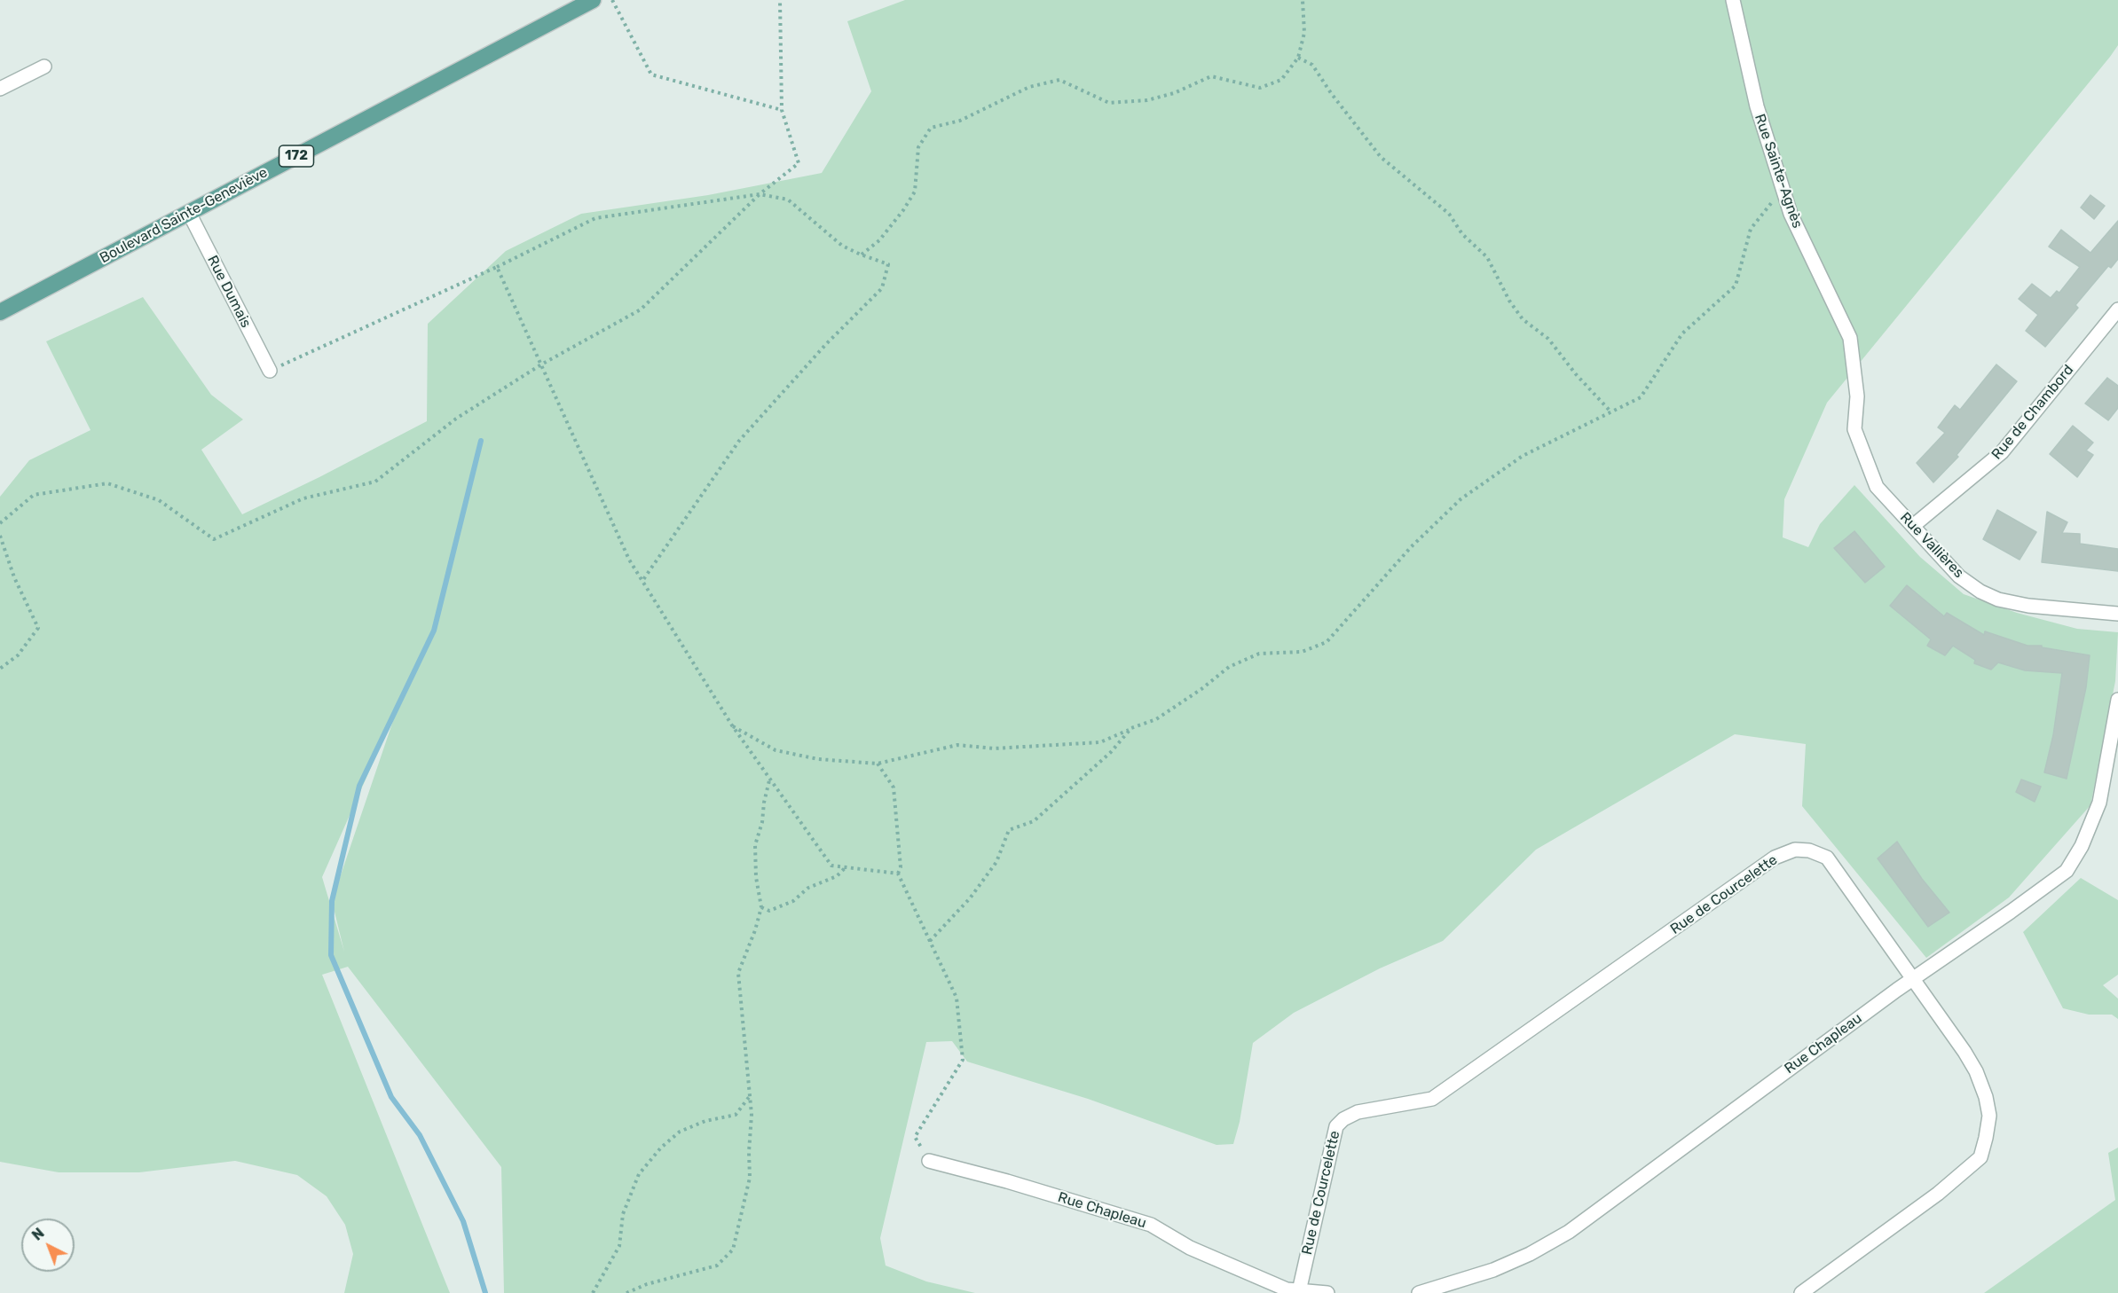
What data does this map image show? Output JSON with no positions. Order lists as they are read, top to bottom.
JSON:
{
  "streets": {
    "main road": ["172", "Boulevard Sainte-Geneviève"],
    "street": [
      "Rue Sainte-Agnès",
      "Rue Dumais",
      "Rue de Chambord",
      "Rue Vallières",
      "Rue de Courcelette",
      "Rue Chapleau"
    ]
  },
  "crossings": [
    ["Rue Sainte-Agnès", "Rue Vallières"],
    ["Boulevard Sainte-Geneviève", "Rue Dumais"],
    ["Rue de Chambord", "Rue Vallières"],
    ["Rue de Courcelette", "Rue Chapleau"]
  ],
  "north": "top left"
}
